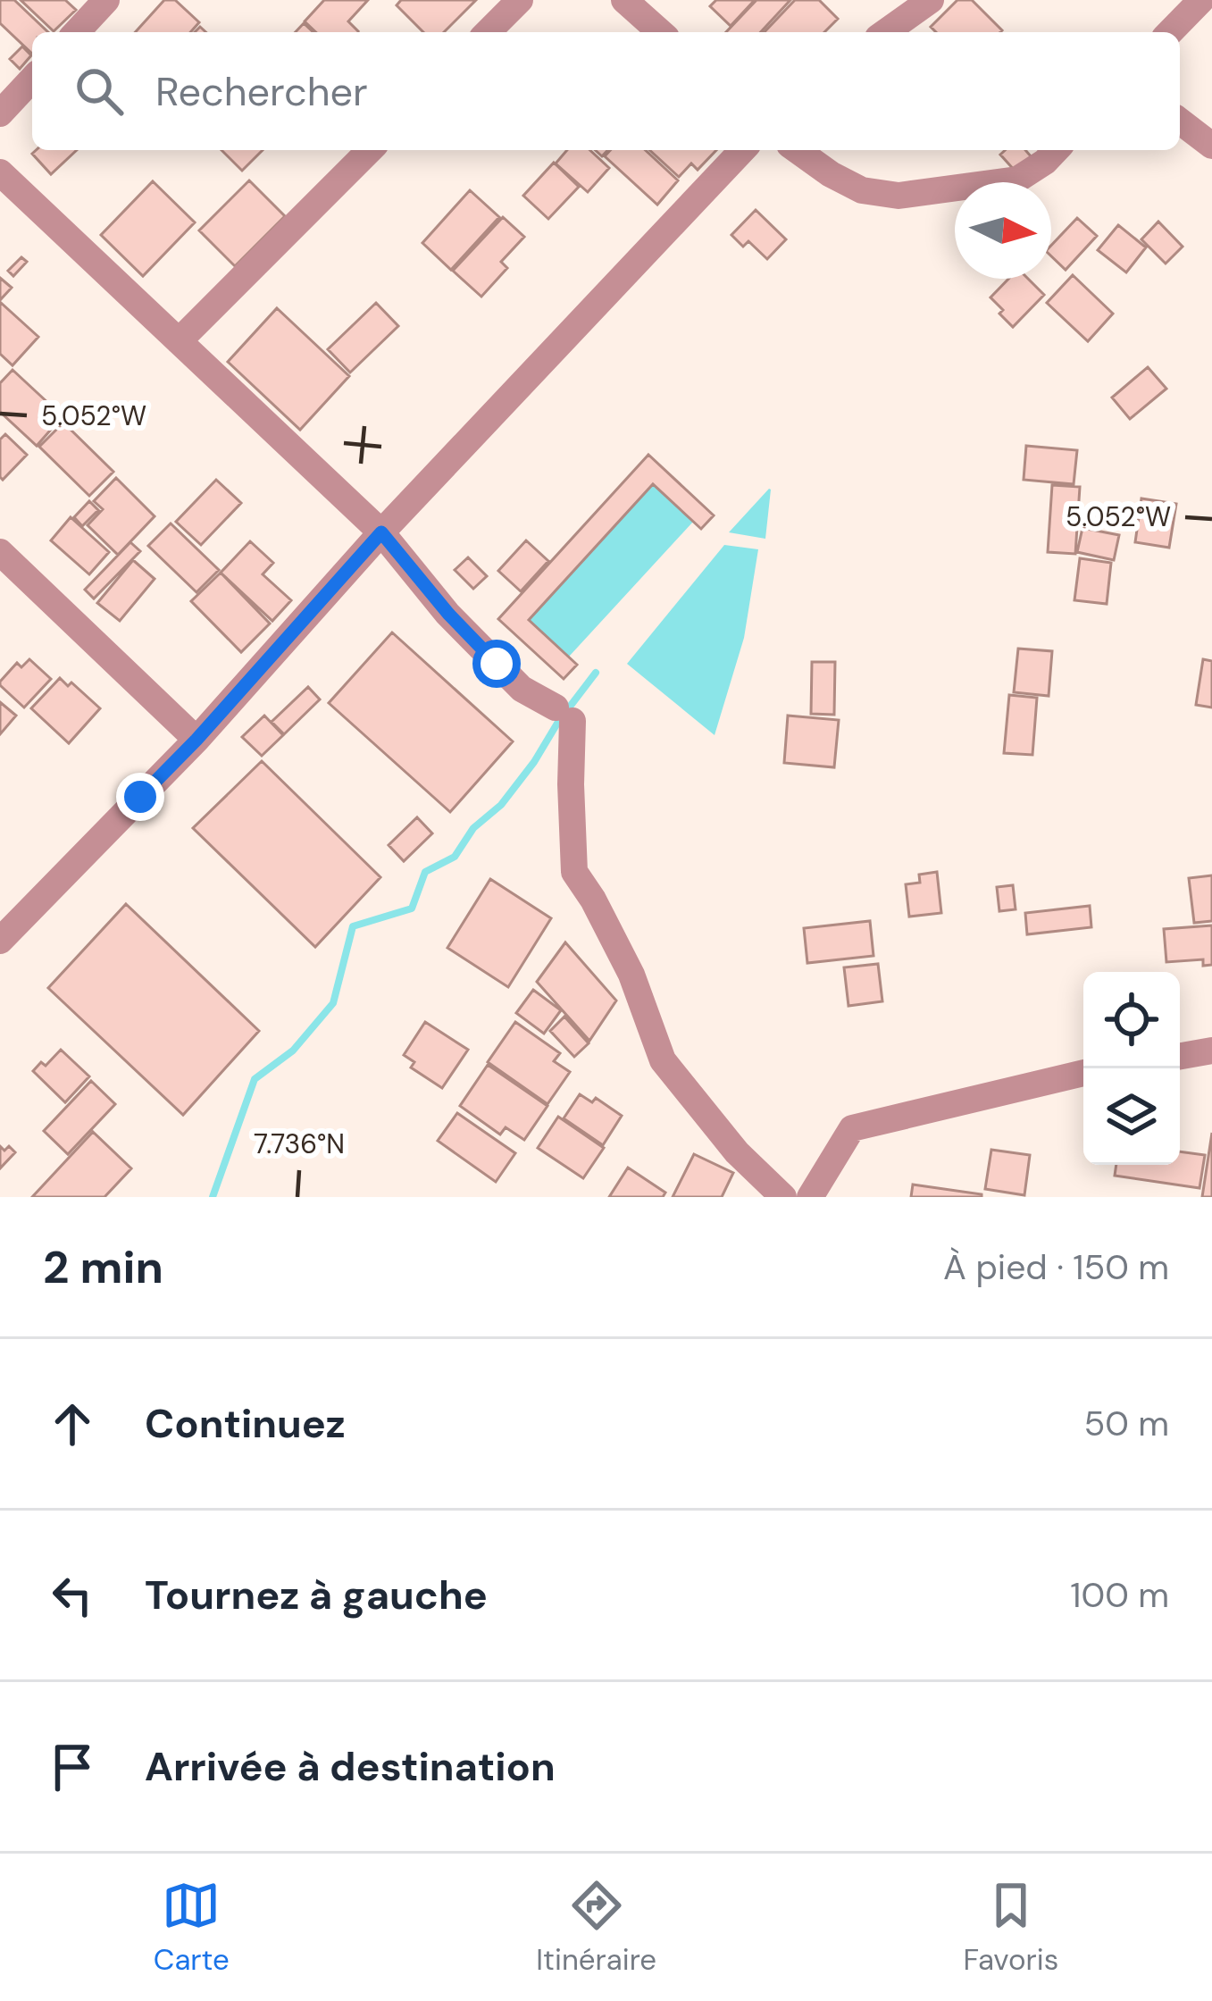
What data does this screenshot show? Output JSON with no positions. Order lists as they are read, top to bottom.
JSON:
{
  "north": "right",
  "page": {
    "search": "Rechercher",
    "heading": ["2 min", "À pied · 150 m"],
    "list": [
      ["Continuez", "50 m"],
      ["Tournez à gauche", "100 m"],
      "Arrivée à destination"
    ],
    "nav": ["Carte", "Itinéraire", "Favoris"]
  },
  "coordinates": ["5.052°W", "7.736°N"]
}
